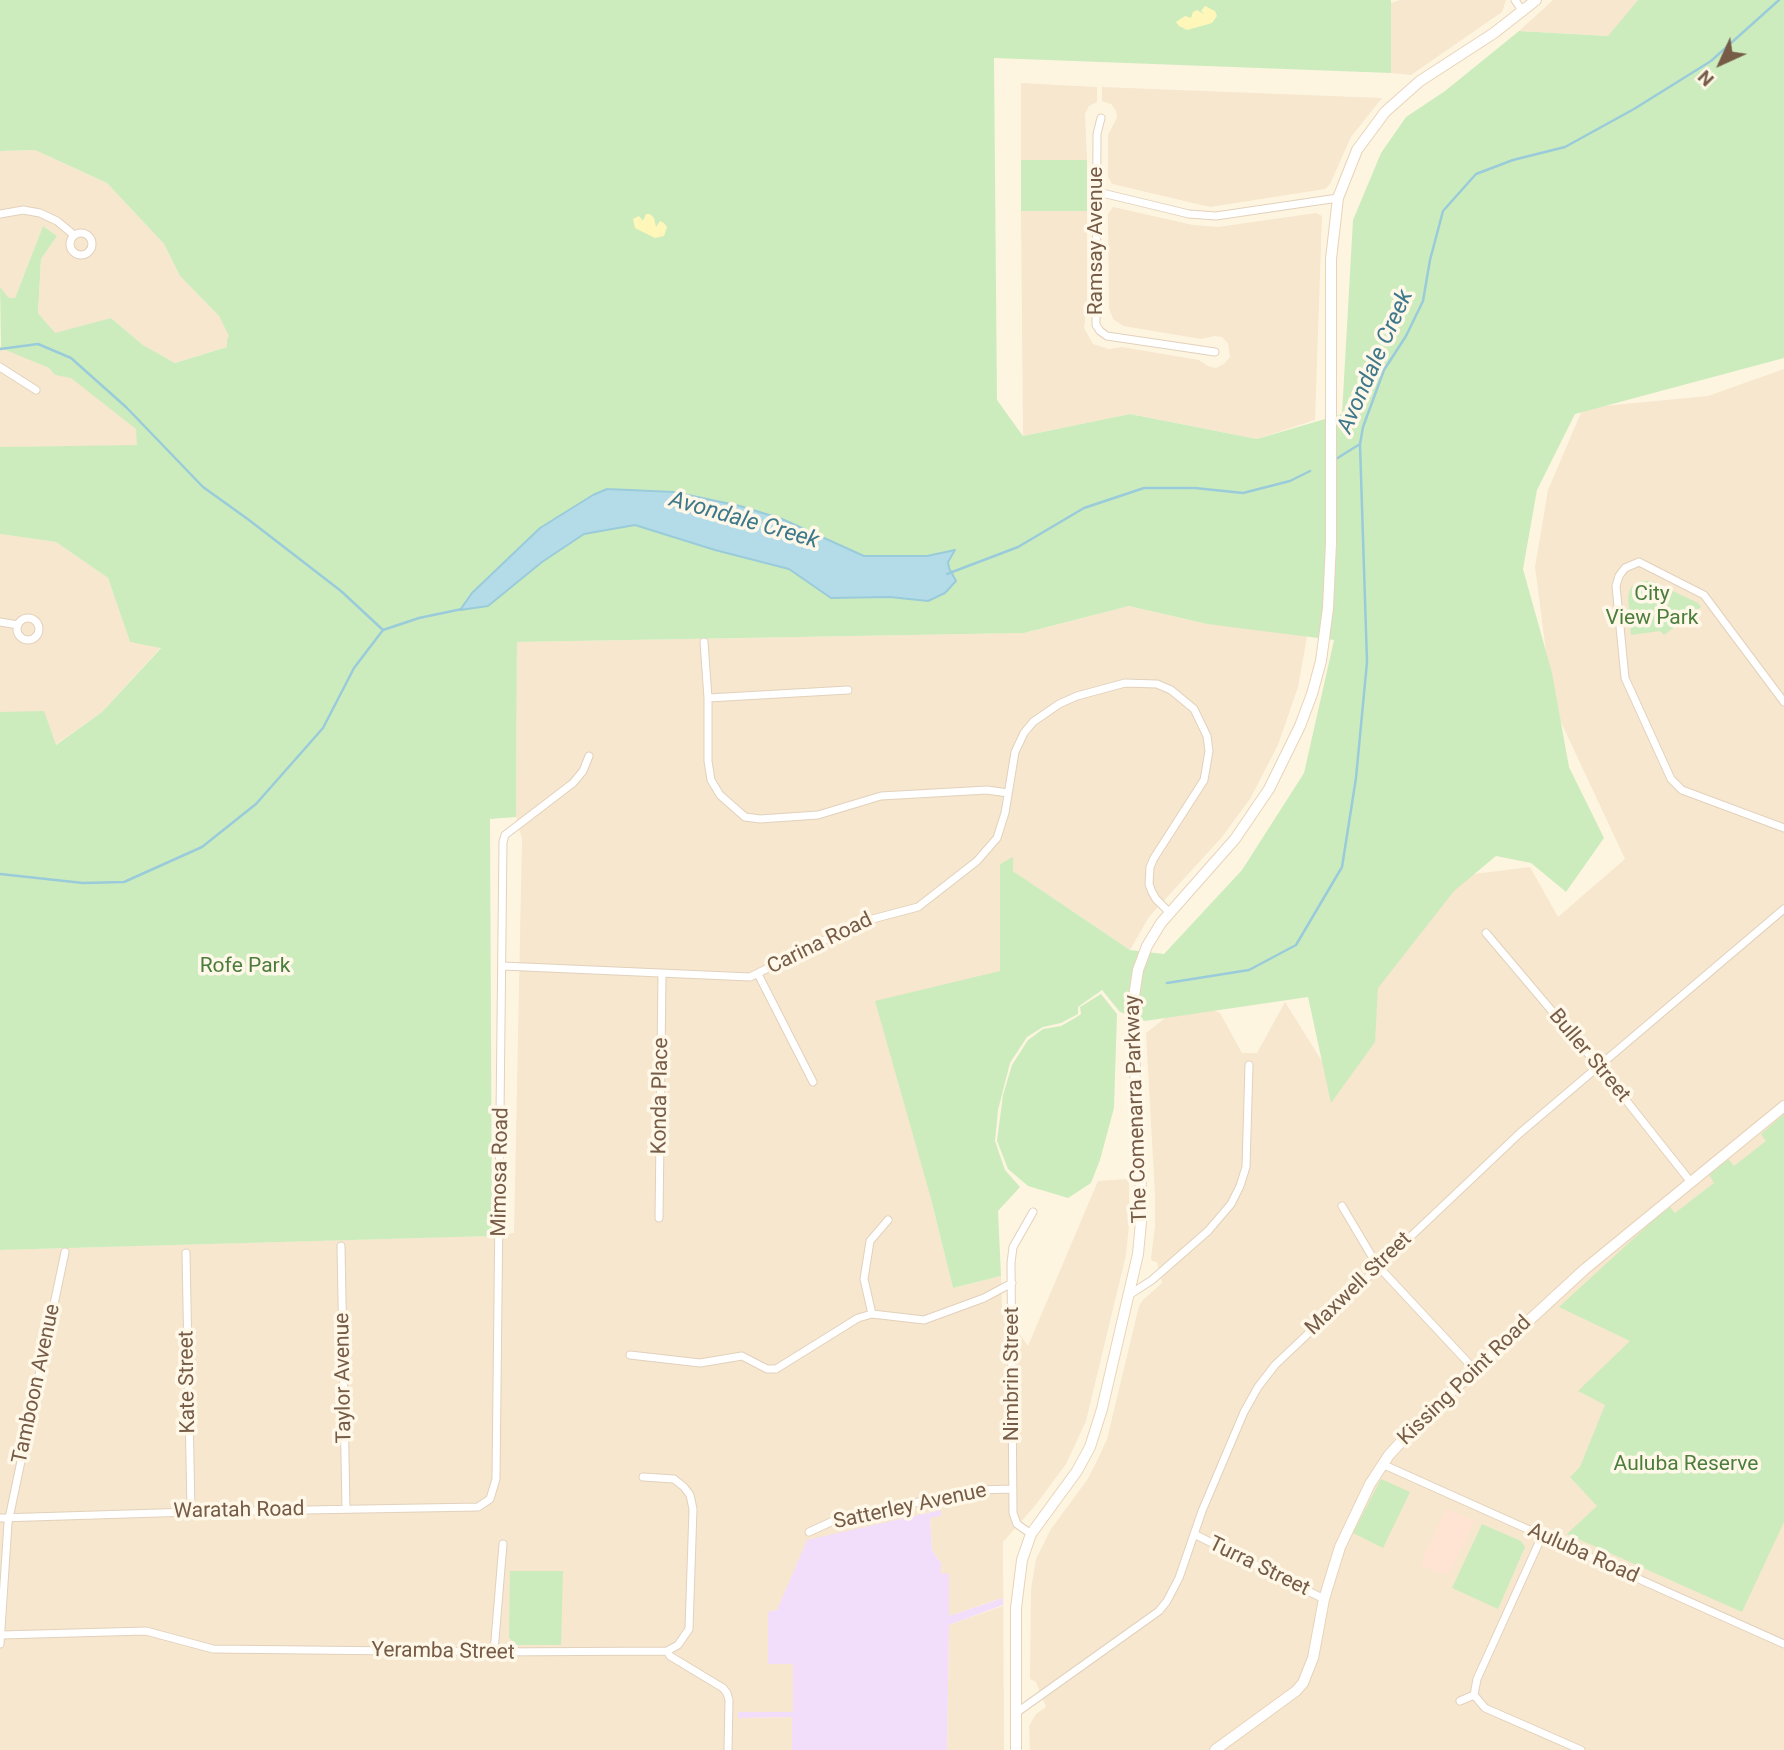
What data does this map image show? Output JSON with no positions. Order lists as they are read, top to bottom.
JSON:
{
  "streets": {
    "main road": ["The Comenarra Parkway", "Kissing Point Road"],
    "street": [
      "Ramsay Avenue",
      "Carina Road",
      "Buller Street",
      "Konda Place",
      "Mimosa Road",
      "Maxwell Street",
      "Nimbrin Street",
      "Taylor Avenue",
      "Kate Street",
      "Tamboon Avenue",
      "Satterley Avenue",
      "Waratah Road",
      "Auluba Road",
      "Turra Street",
      "Yeramba Street"
    ]
  },
  "crossings": [
    ["Carina Road", "Konda Place"],
    ["Carina Road", "Mimosa Road"],
    ["Buller Street", "Maxwell Street"],
    ["Buller Street", "Kissing Point Road"],
    ["The Comenarra Parkway", "Maxwell Street"],
    ["The Comenarra Parkway", "Nimbrin Street"],
    ["Mimosa Road", "Waratah Road"],
    ["Maxwell Street", "Turra Street"],
    ["Nimbrin Street", "Satterley Avenue"],
    ["Taylor Avenue", "Waratah Road"],
    ["Kissing Point Road", "Auluba Road"],
    ["Kissing Point Road", "Turra Street"],
    ["Kate Street", "Waratah Road"],
    ["Tamboon Avenue", "Waratah Road"],
    ["Tamboon Avenue", "Yeramba Street"]
  ],
  "water": ["Avondale Creek"],
  "parks": ["City View Park", "Rofe Park", "Auluba Reserve"],
  "north": "bottom left"
}
